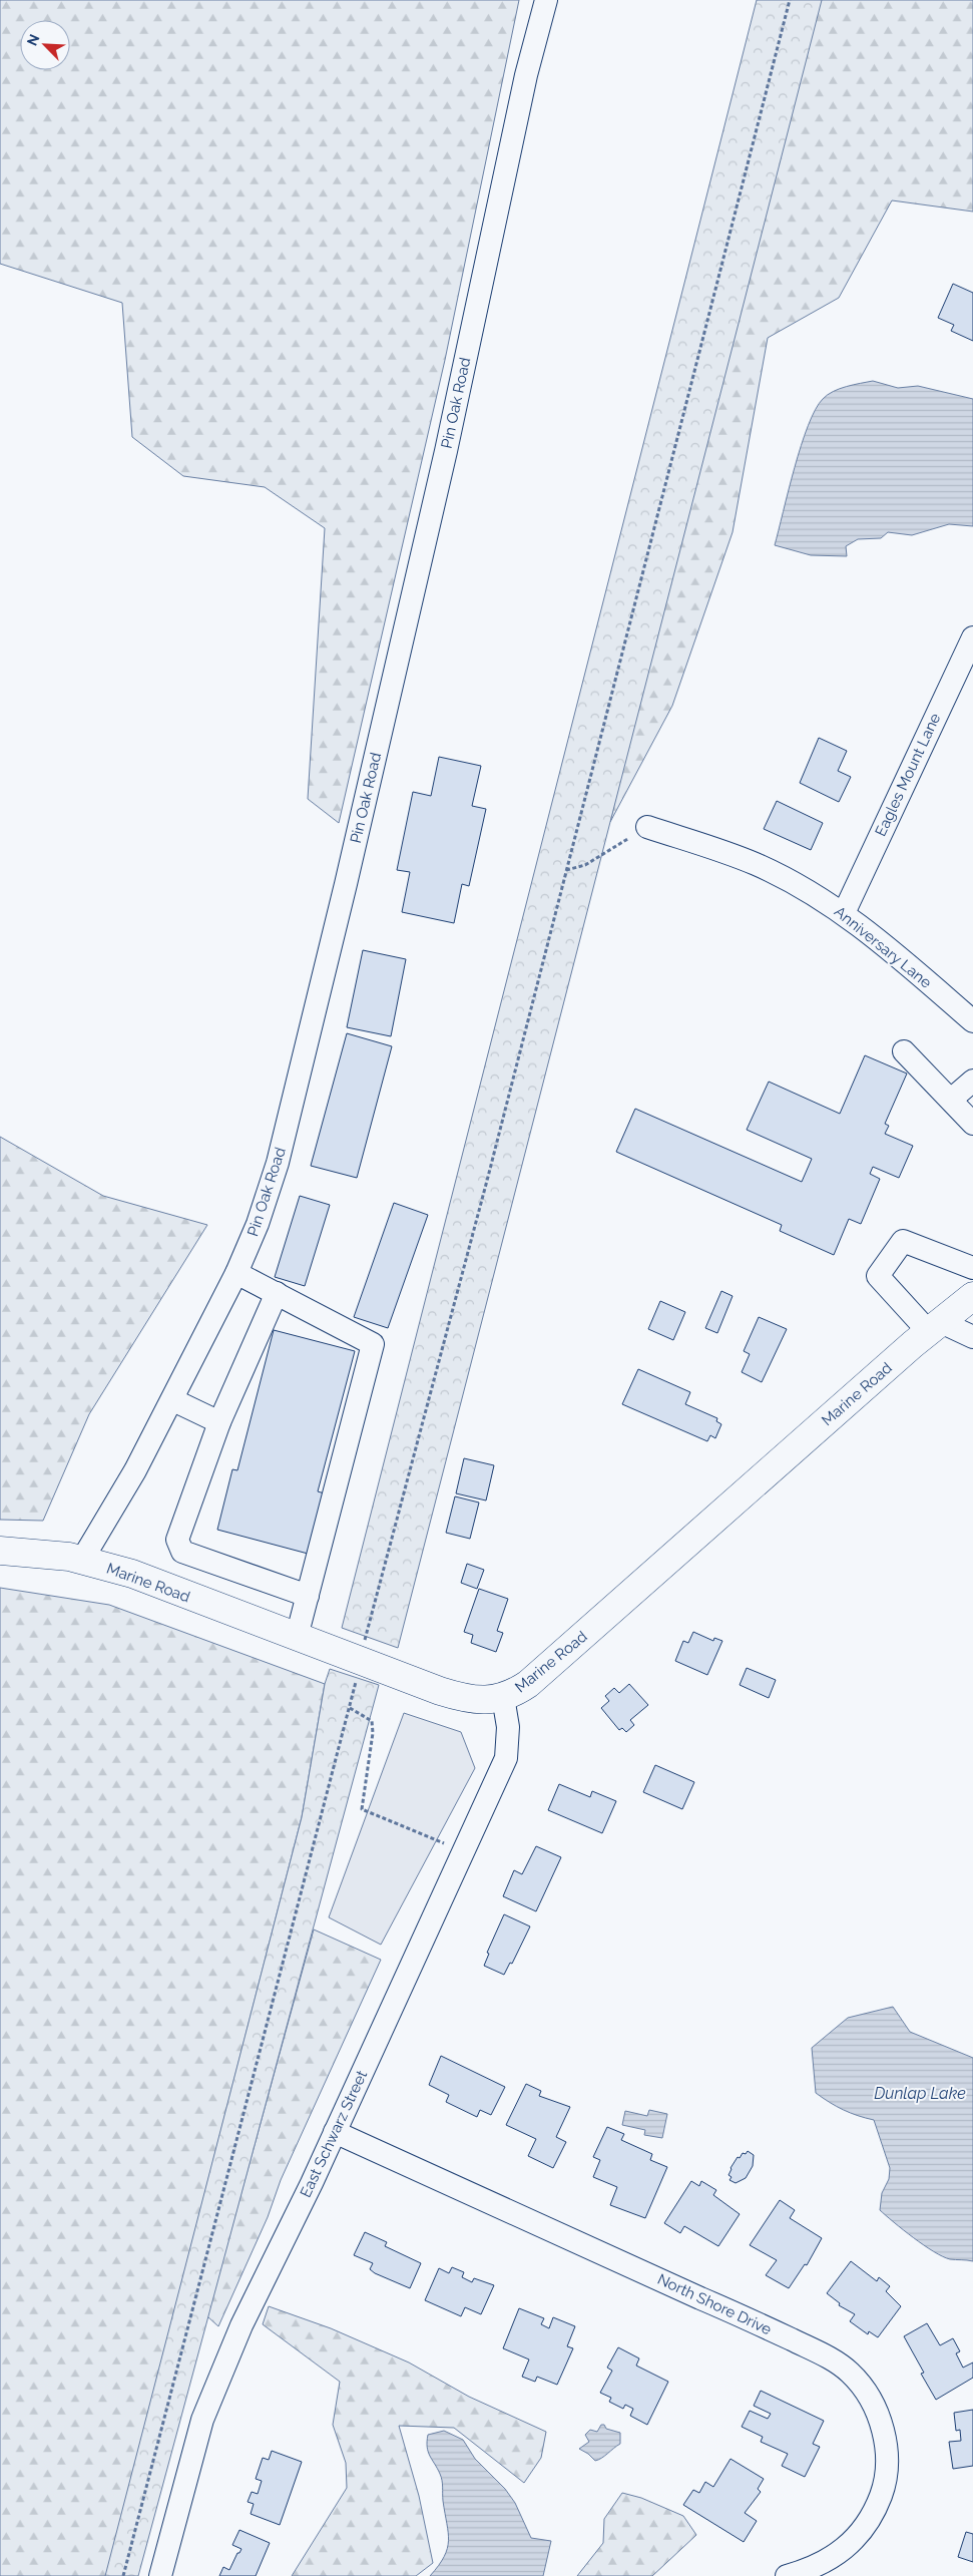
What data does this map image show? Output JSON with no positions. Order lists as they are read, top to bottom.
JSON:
{
  "streets": {
    "main road": ["Marine Road"],
    "street": [
      "Pin Oak Road",
      "Eagles Mount Lane",
      "Anniversary Lane",
      "East Schwarz Street",
      "North Shore Drive"
    ]
  },
  "crossings": [
    ["Pin Oak Road", "Marine Road"],
    ["Eagles Mount Lane", "Anniversary Lane"],
    ["Marine Road", "East Schwarz Street"],
    ["East Schwarz Street", "North Shore Drive"]
  ],
  "water": ["Dunlap Lake"],
  "north": "top left"
}
